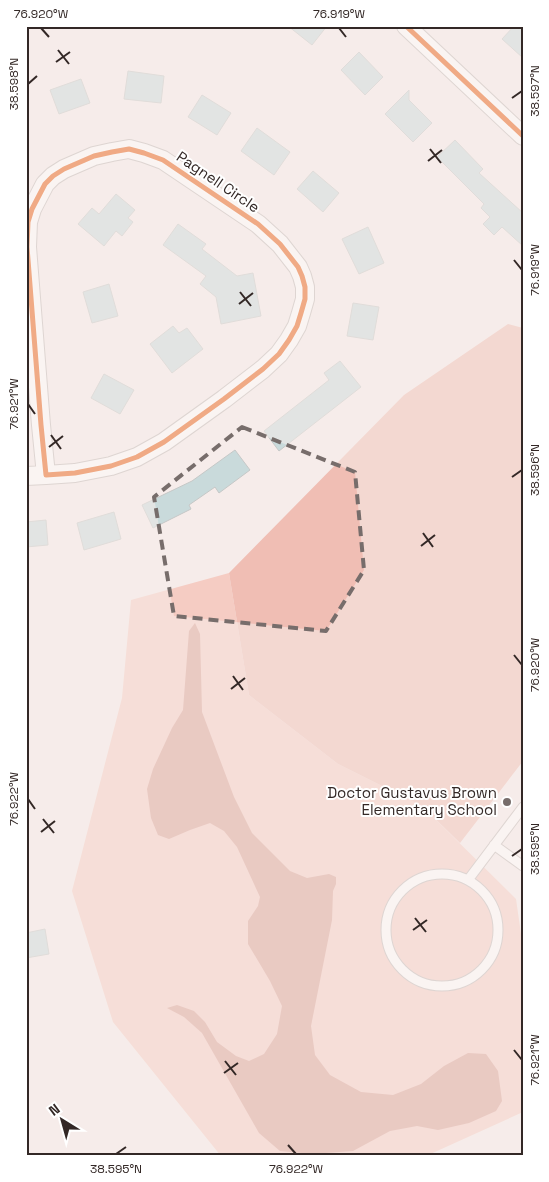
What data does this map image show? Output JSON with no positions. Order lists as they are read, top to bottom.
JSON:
{
  "streets": {
    "street": ["Pagnell Circle"]
  },
  "places": ["Doctor Gustavus Brown Elementary School"],
  "north": "top left",
  "coordinates": [
    "76.920°W",
    "76.919°W",
    "38.598°N",
    "38.597°N",
    "76.921°W",
    "38.596°N",
    "76.922°W",
    "38.595°N"
  ]
}
